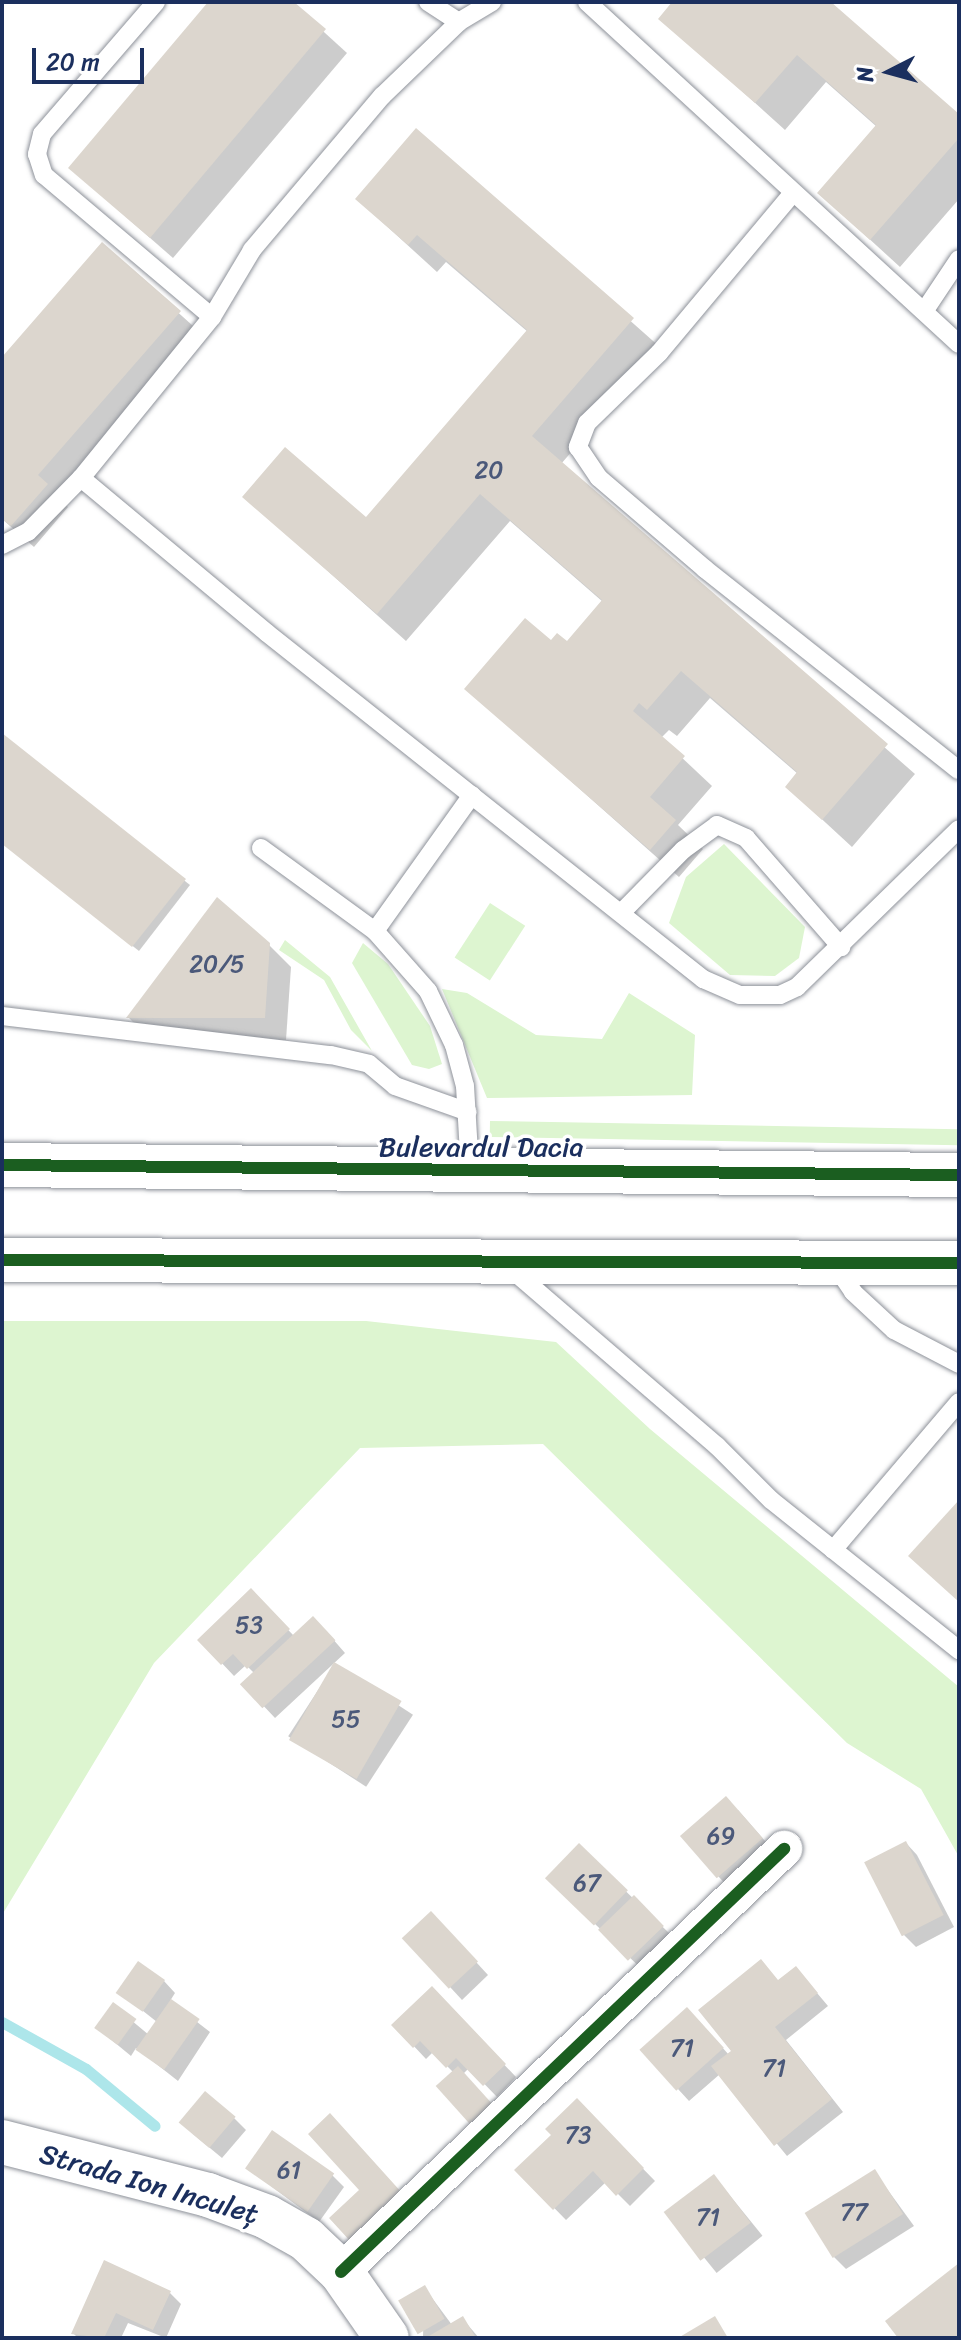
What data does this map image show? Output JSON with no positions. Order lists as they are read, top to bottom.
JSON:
{
  "streets": {
    "main road": ["Bulevardul Dacia", "Strada Ion Inculeț"]
  },
  "house_numbers": [
    "20",
    "20/5",
    "53",
    "55",
    "69",
    "67",
    "71",
    "71",
    "73",
    "61",
    "77",
    "71"
  ],
  "scale_bar": "20 m",
  "north": "left"
}
